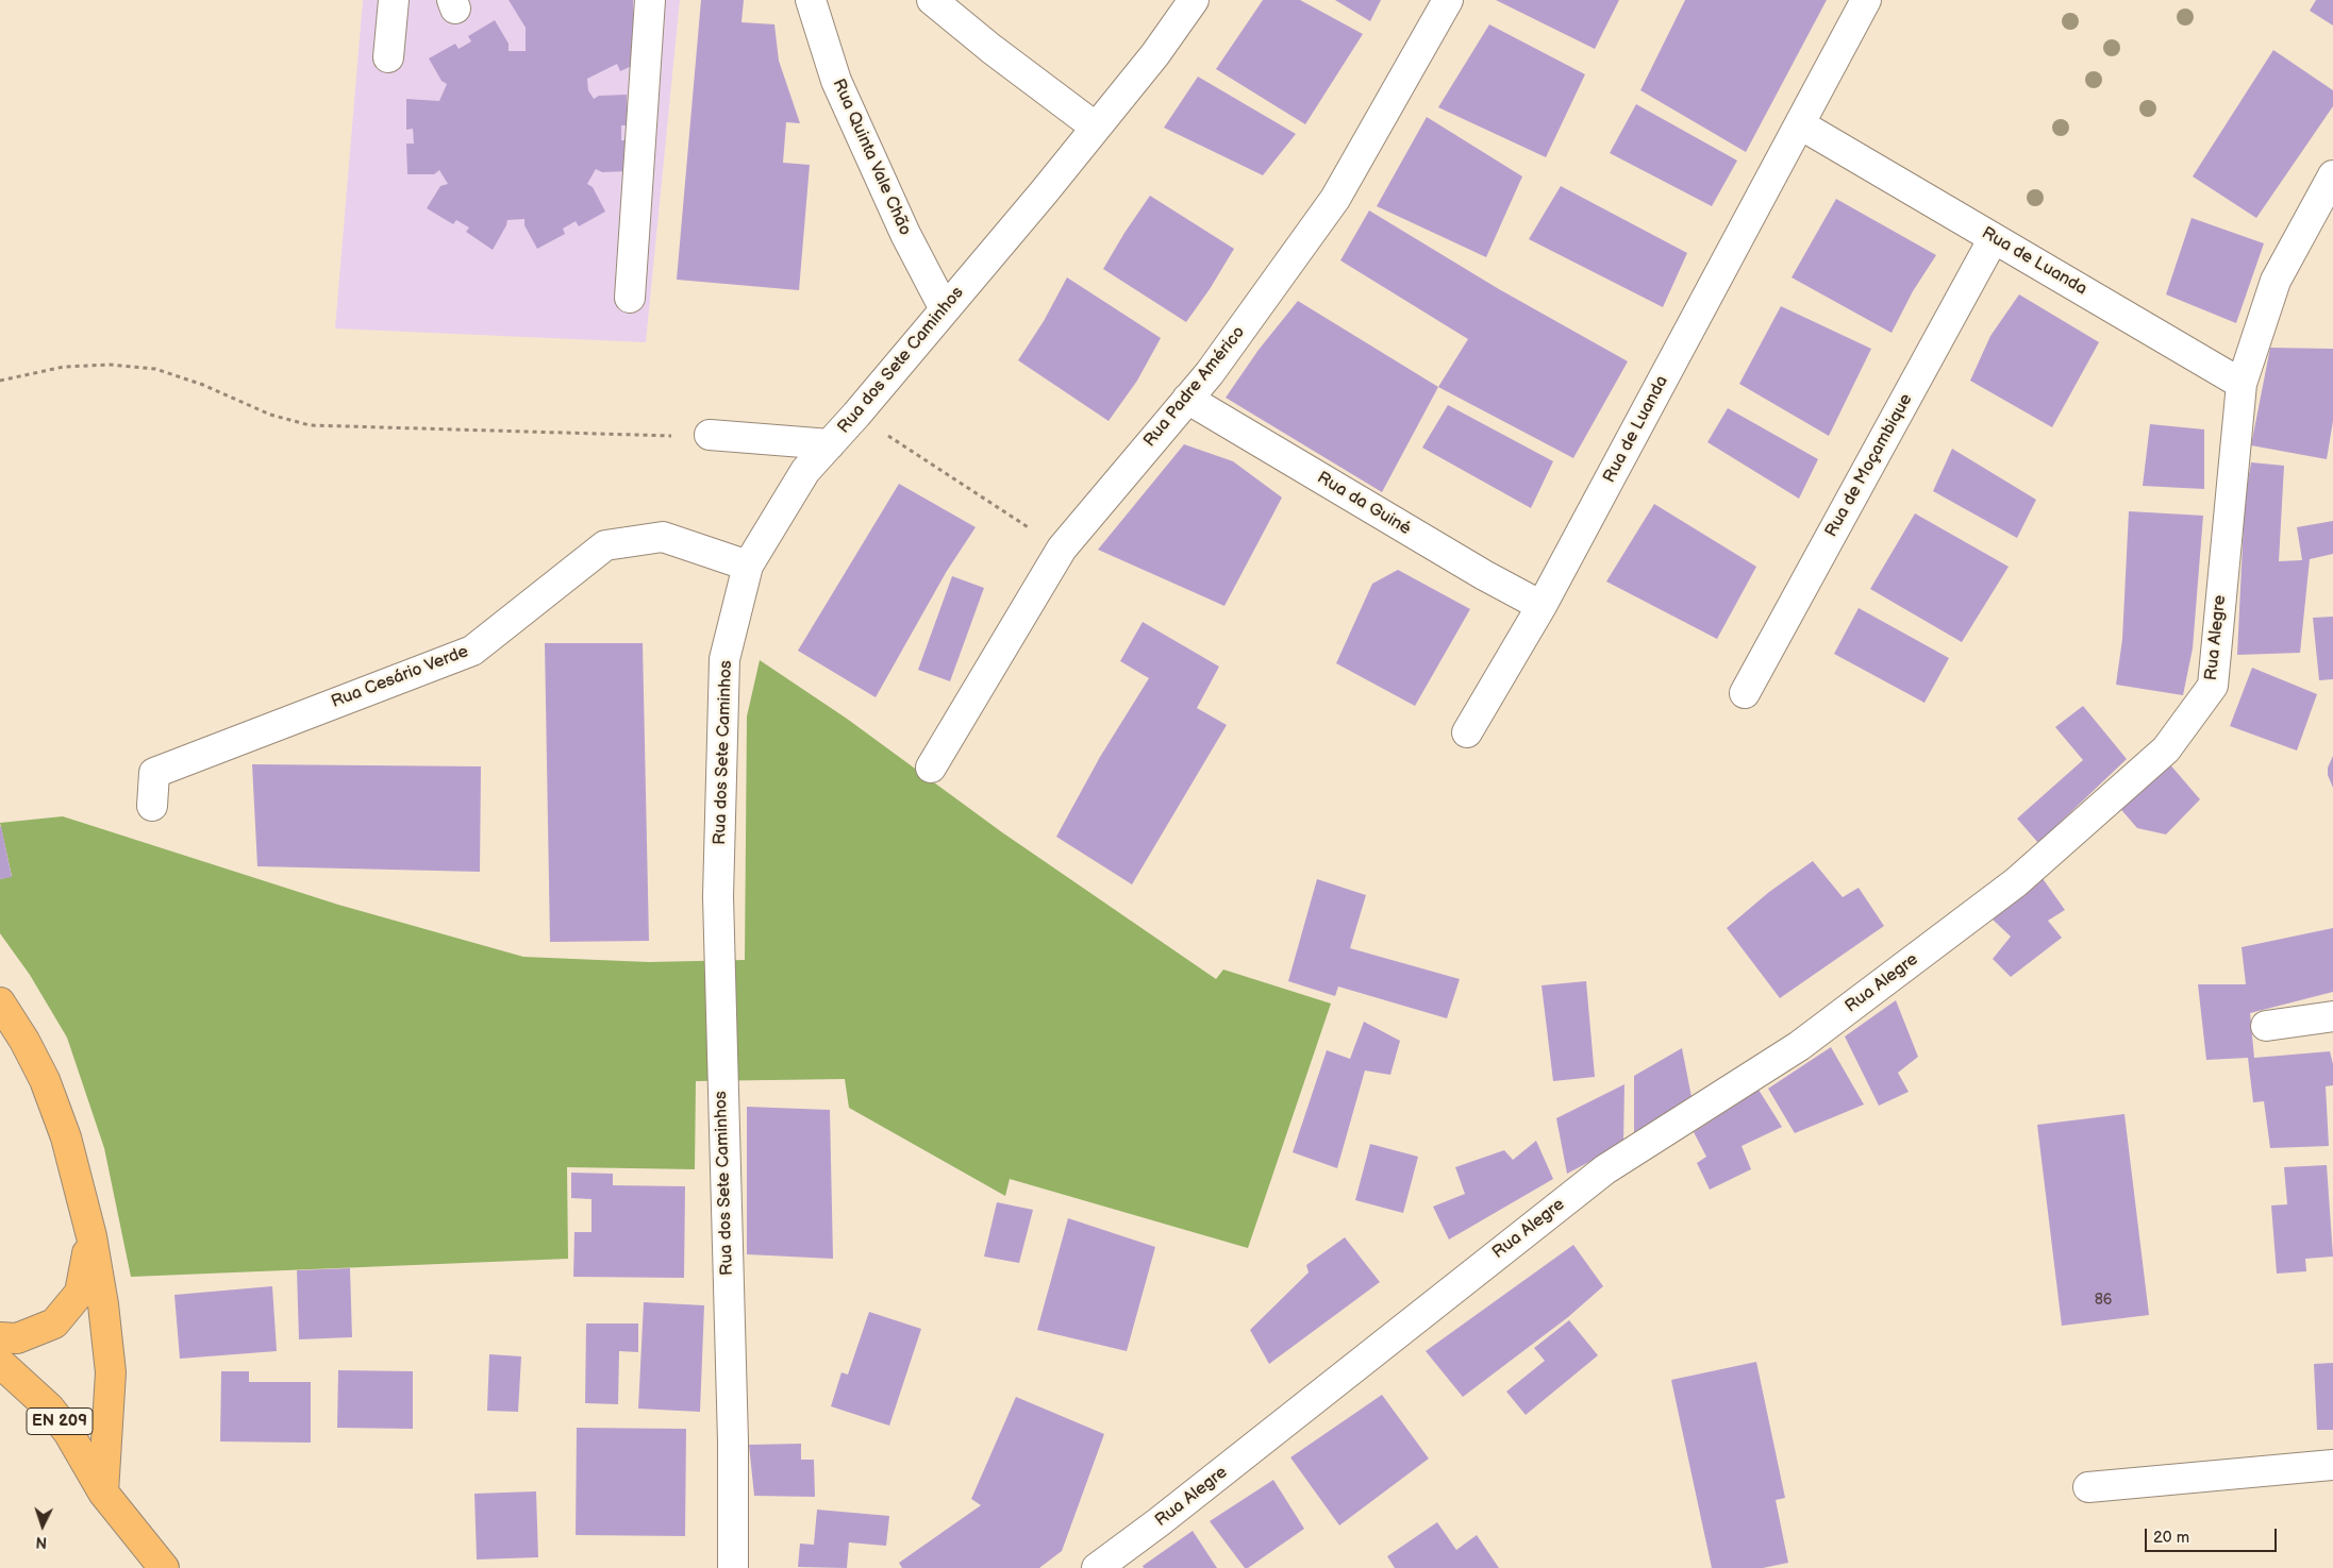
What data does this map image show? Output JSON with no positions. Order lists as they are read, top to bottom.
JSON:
{
  "streets": {
    "main road": ["EN 209"],
    "street": [
      "Rua Quinta Vale Chão",
      "Rua de Luanda",
      "Rua dos Sete Caminhos",
      "Rua Padre Américo",
      "Rua de Moçambique",
      "Rua da Guiné",
      "Rua Alegre",
      "Rua Cesário Verde"
    ]
  },
  "crossings": [
    ["Rua Quinta Vale Chão", "Rua dos Sete Caminhos"],
    ["Rua de Luanda", "Rua de Moçambique"],
    ["Rua de Luanda", "Rua da Guiné"],
    ["Rua de Luanda", "Rua Alegre"],
    ["Rua dos Sete Caminhos", "Rua Cesário Verde"],
    ["Rua Padre Américo", "Rua da Guiné"]
  ],
  "house_numbers": ["86"],
  "scale_bar": "20 m",
  "north": "bottom"
}
